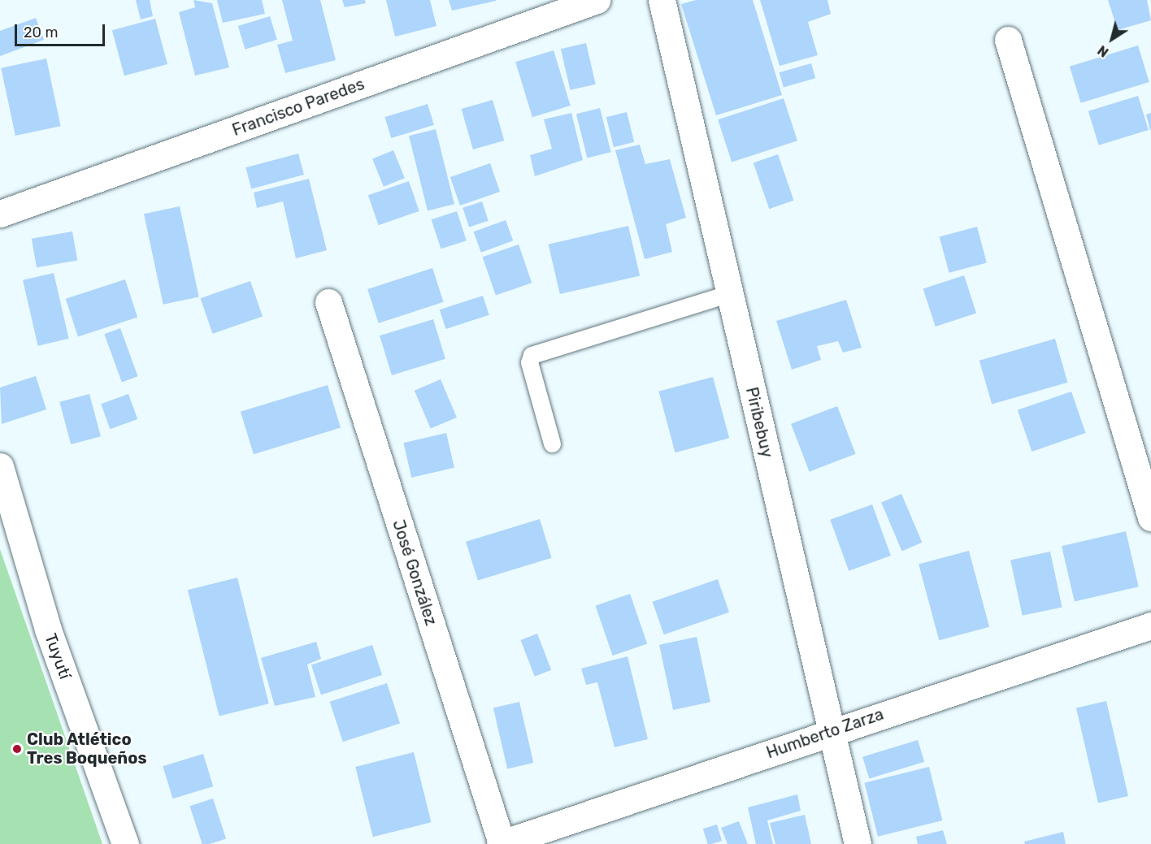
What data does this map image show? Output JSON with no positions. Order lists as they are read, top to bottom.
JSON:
{
  "streets": {
    "street": [
      "Francisco Paredes",
      "Piribebuy",
      "José González",
      "Tuyutí",
      "Humberto Zarza"
    ]
  },
  "crossings": [
    ["Piribebuy", "Humberto Zarza"],
    ["José González", "Humberto Zarza"]
  ],
  "places": ["Club Atlético Tres Boqueños"],
  "scale_bar": "20 m",
  "north": "bottom left"
}
